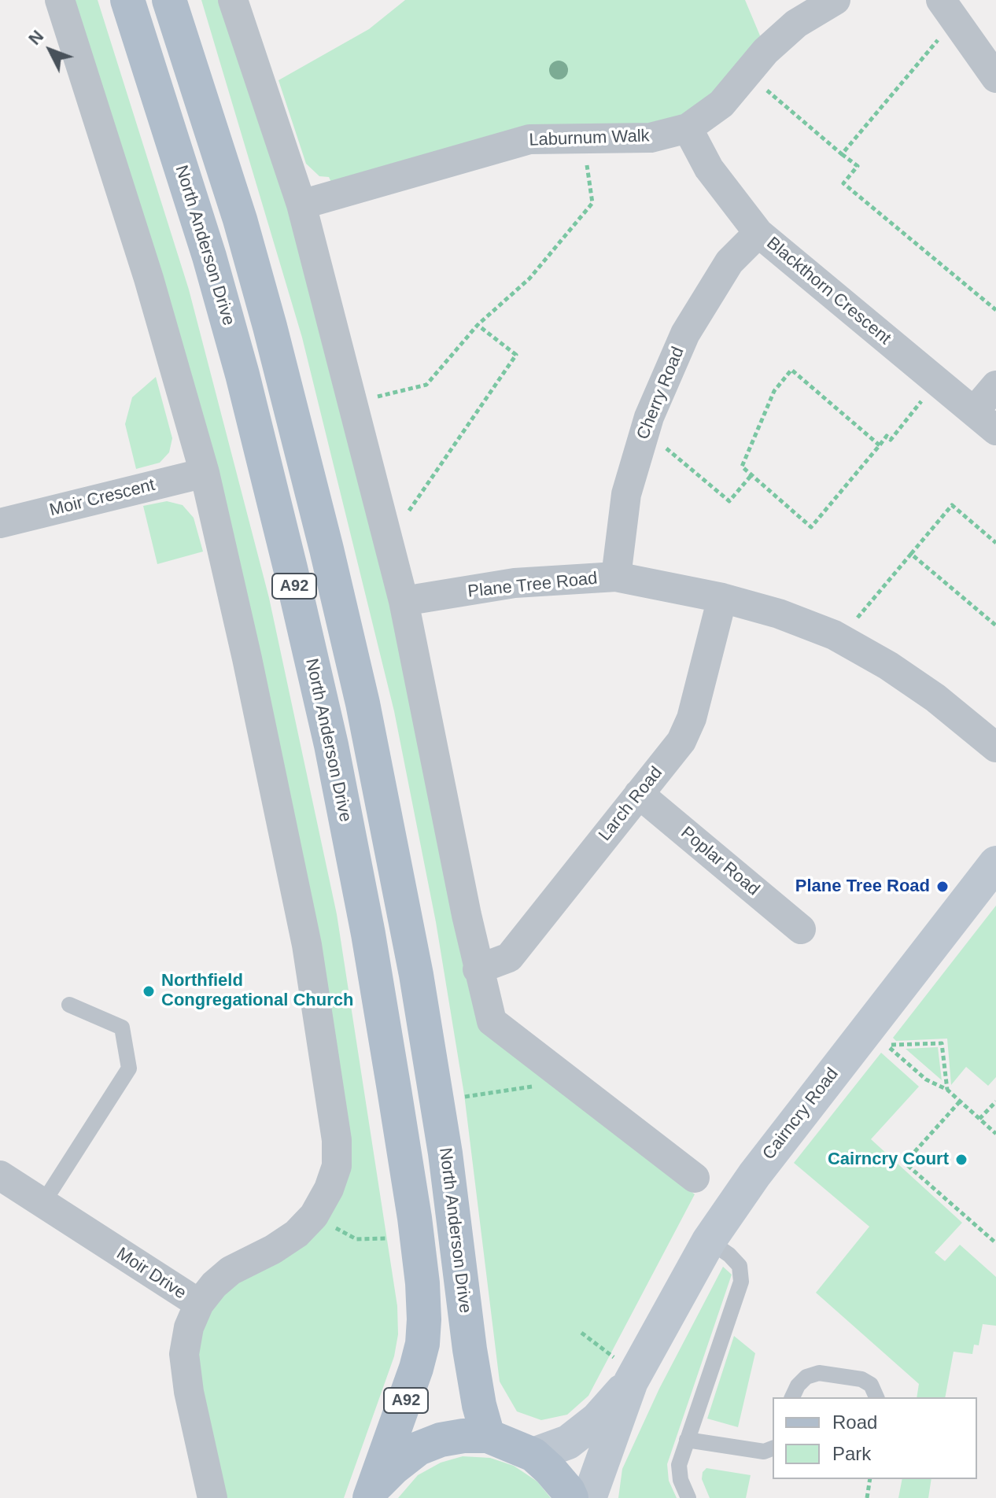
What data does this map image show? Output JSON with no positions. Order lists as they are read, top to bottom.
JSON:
{
  "streets": {
    "main road": ["North Anderson Drive", "A92"],
    "street": [
      "Laburnum Walk",
      "Blackthorn Crescent",
      "Cherry Road",
      "Moir Crescent",
      "Plane Tree Road",
      "Larch Road",
      "Poplar Road",
      "Cairncry Road",
      "Moir Drive"
    ]
  },
  "crossings": [
    ["Laburnum Walk", "Blackthorn Crescent"],
    ["North Anderson Drive", "A92"],
    ["Blackthorn Crescent", "Cherry Road"],
    ["Cherry Road", "Plane Tree Road"],
    ["Plane Tree Road", "Larch Road"],
    ["A92", "Cairncry Road"],
    ["Larch Road", "Poplar Road"]
  ],
  "places": ["Plane Tree Road", "Northfield Congregational Church", "Cairncry Court"],
  "legend": ["Road", "Park"],
  "north": "top left"
}
